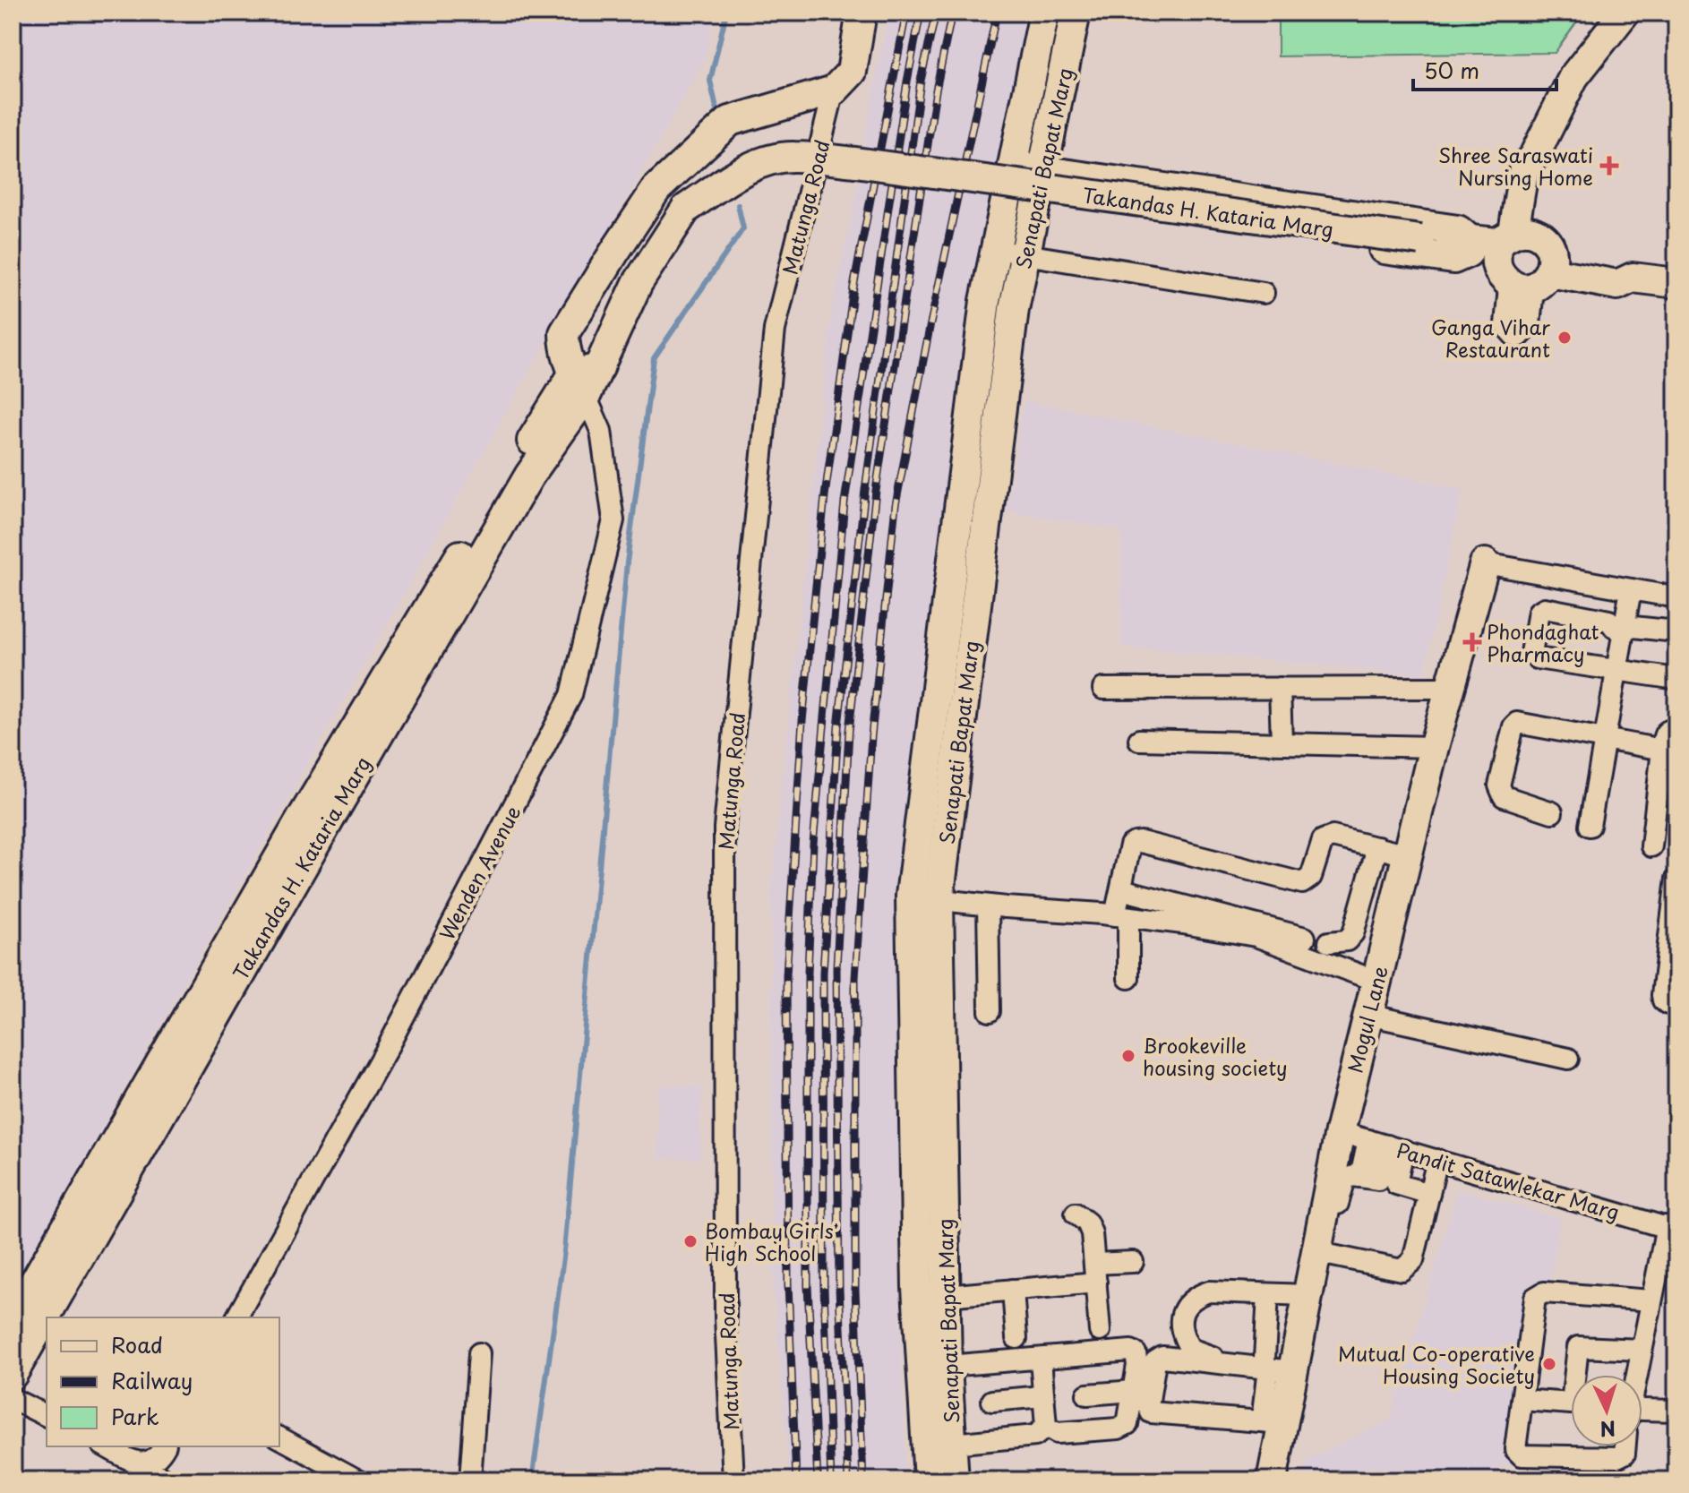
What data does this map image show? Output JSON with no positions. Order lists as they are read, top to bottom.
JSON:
{
  "streets": {
    "main road": ["Senapati Bapat Marg", "Takandas H. Kataria Marg", "Mogul Lane"],
    "street": ["Matunga Road", "Wenden Avenue", "Pandit Satawlekar Marg"]
  },
  "crossings": [
    ["Takandas H. Kataria Marg", "Wenden Avenue"],
    ["Mogul Lane", "Pandit Satawlekar Marg"]
  ],
  "places": {
    "health": ["Shree Saraswati Nursing Home", "Phondaghat Pharmacy"],
    "other": [
      "Ganga Vihar Restaurant",
      "Brookeville housing society",
      "Bombay Girls' High School",
      "Mutual Co-operative Housing Society"
    ]
  },
  "legend": ["Road", "Railway", "Park"],
  "scale_bar": "50 m",
  "north": "bottom"
}
